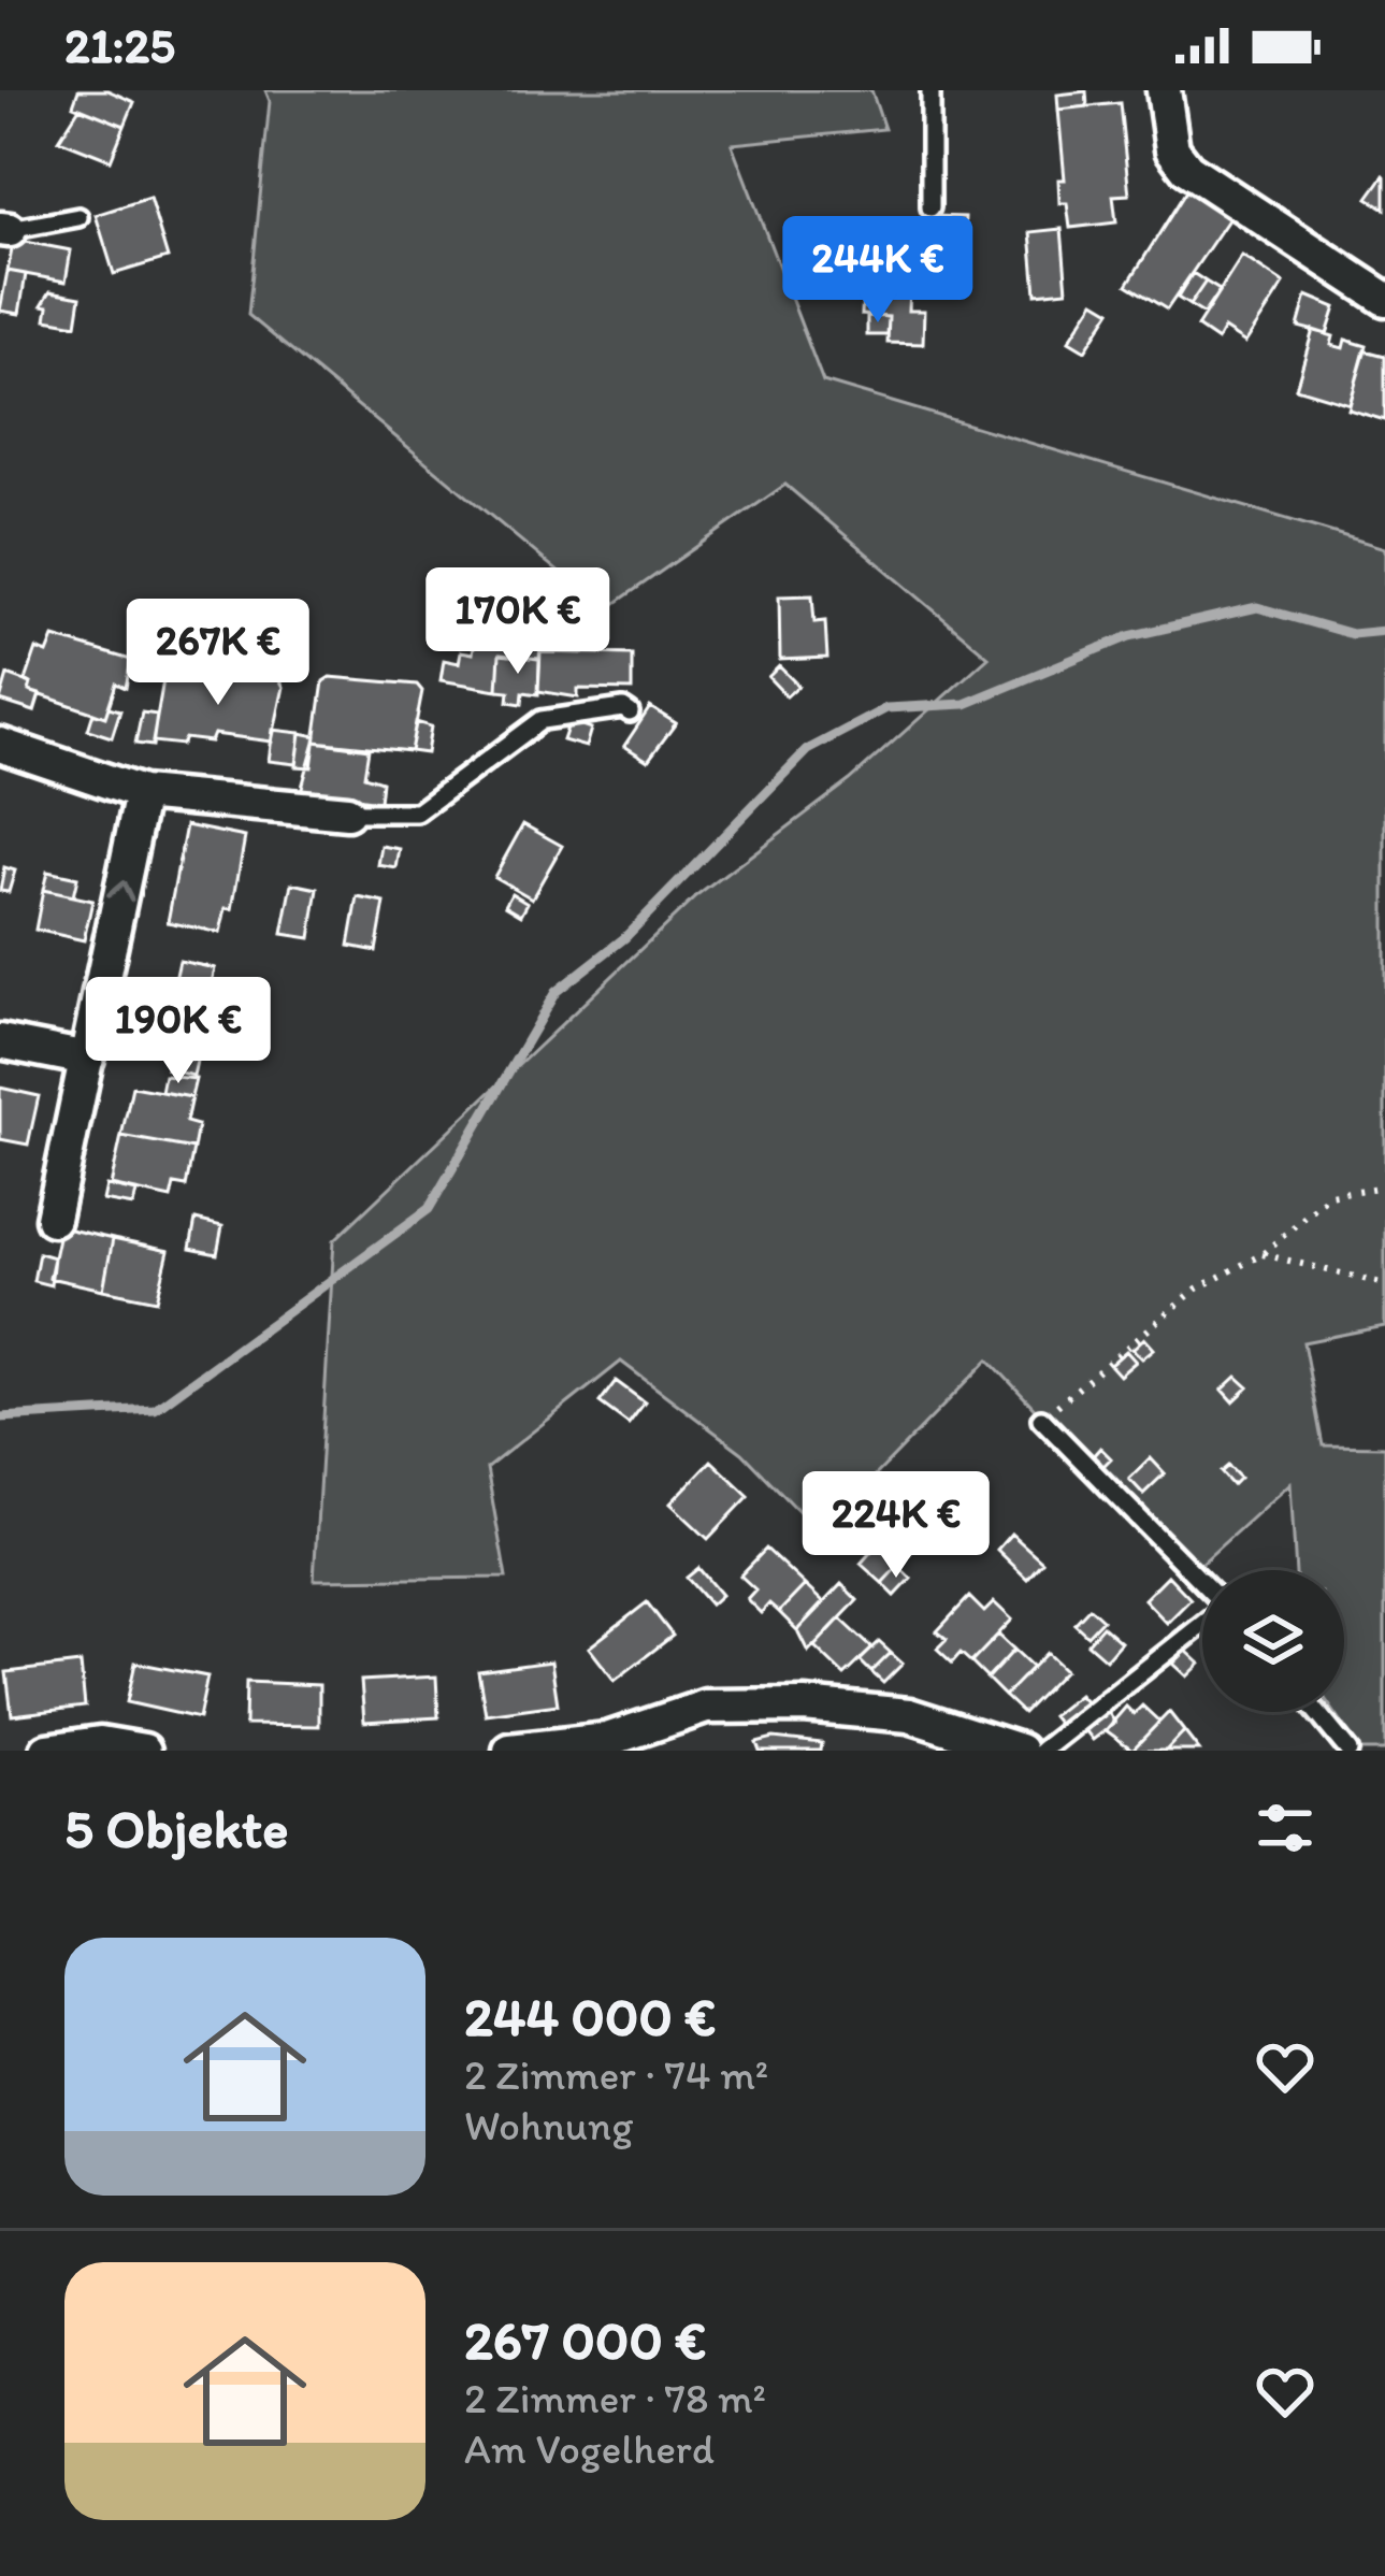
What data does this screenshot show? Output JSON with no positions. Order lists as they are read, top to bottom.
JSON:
{
  "page": {
    "status": "21:25",
    "price": [
      "244K €",
      "170K €",
      "267K €",
      "190K €",
      "224K €"
    ],
    "heading": "5 Objekte",
    "list": [
      {
        "name": "244 000 €",
        "note": "2 Zimmer · 74 m² · Wohnung"
      },
      {
        "name": "267 000 €",
        "note": "2 Zimmer · 78 m² · Am Vogelherd"
      }
    ]
  }
}
